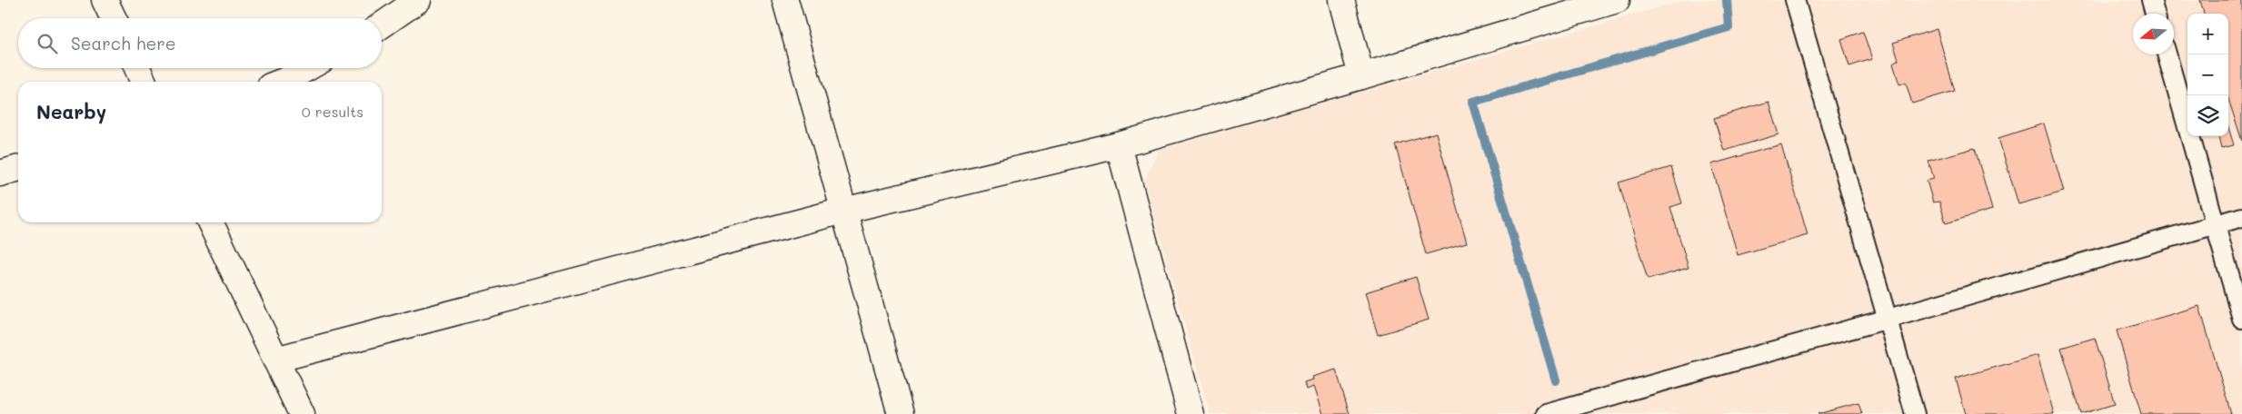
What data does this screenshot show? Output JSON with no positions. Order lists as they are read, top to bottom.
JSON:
{
  "north": "left",
  "page": {
    "map_buttons": ["+", "−"],
    "search": "Search here",
    "heading": ["Nearby", "0 results"]
  }
}
